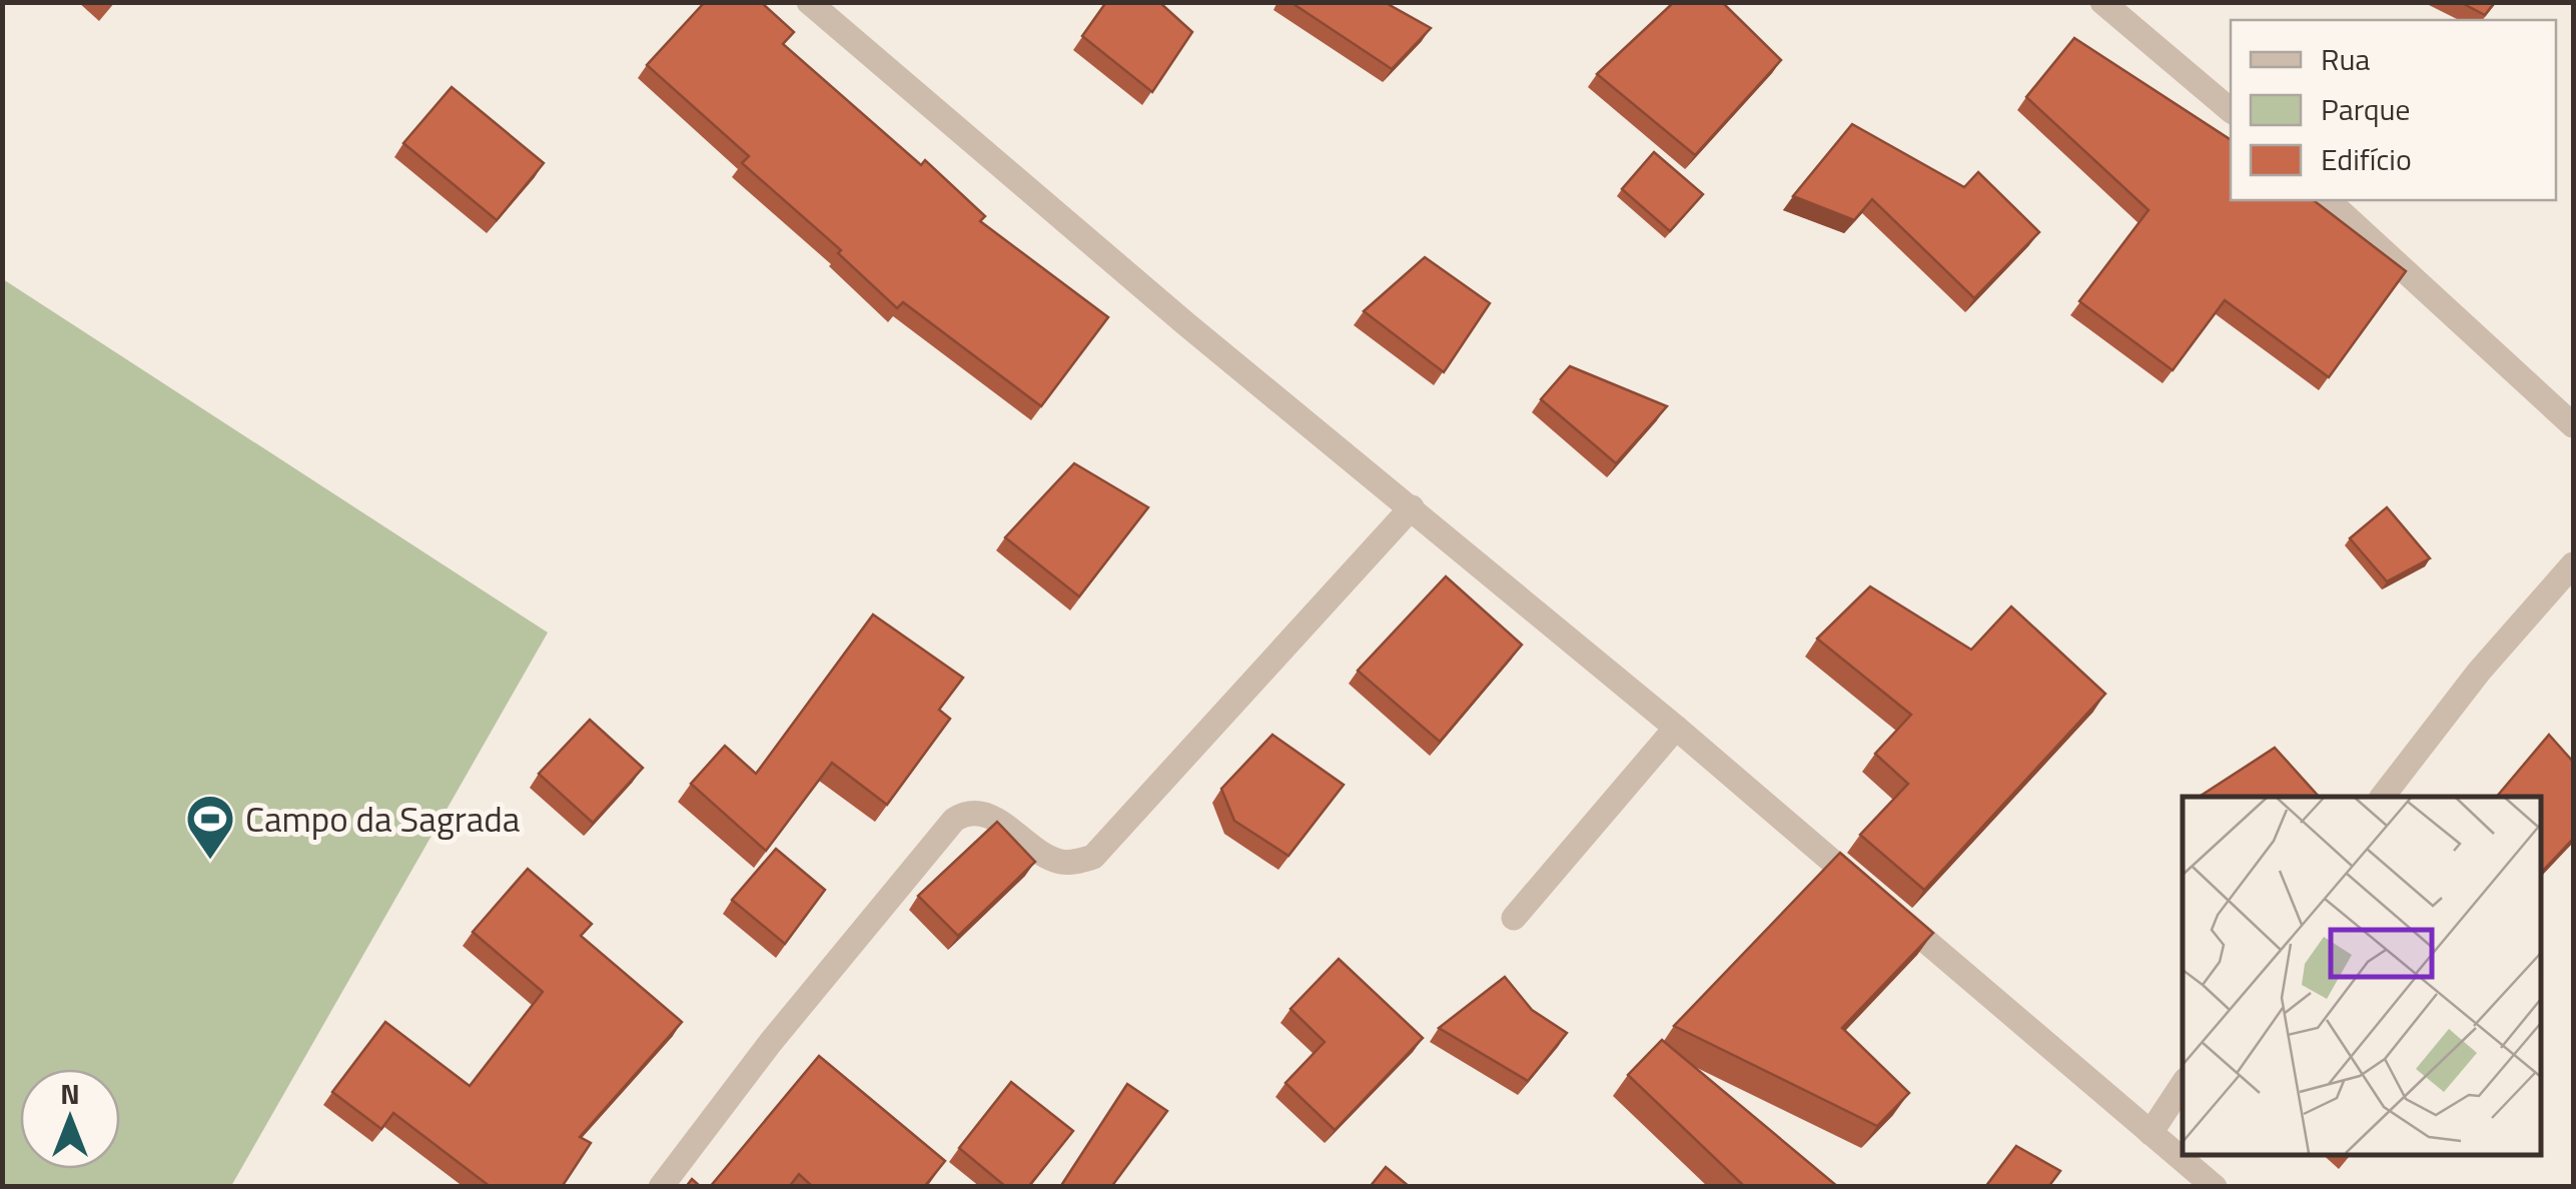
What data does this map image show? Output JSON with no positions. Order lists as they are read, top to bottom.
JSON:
{
  "places": {
    "sports": ["Campo da Sagrada"]
  },
  "legend": ["Rua", "Parque", "Edifício"],
  "north": "top"
}
